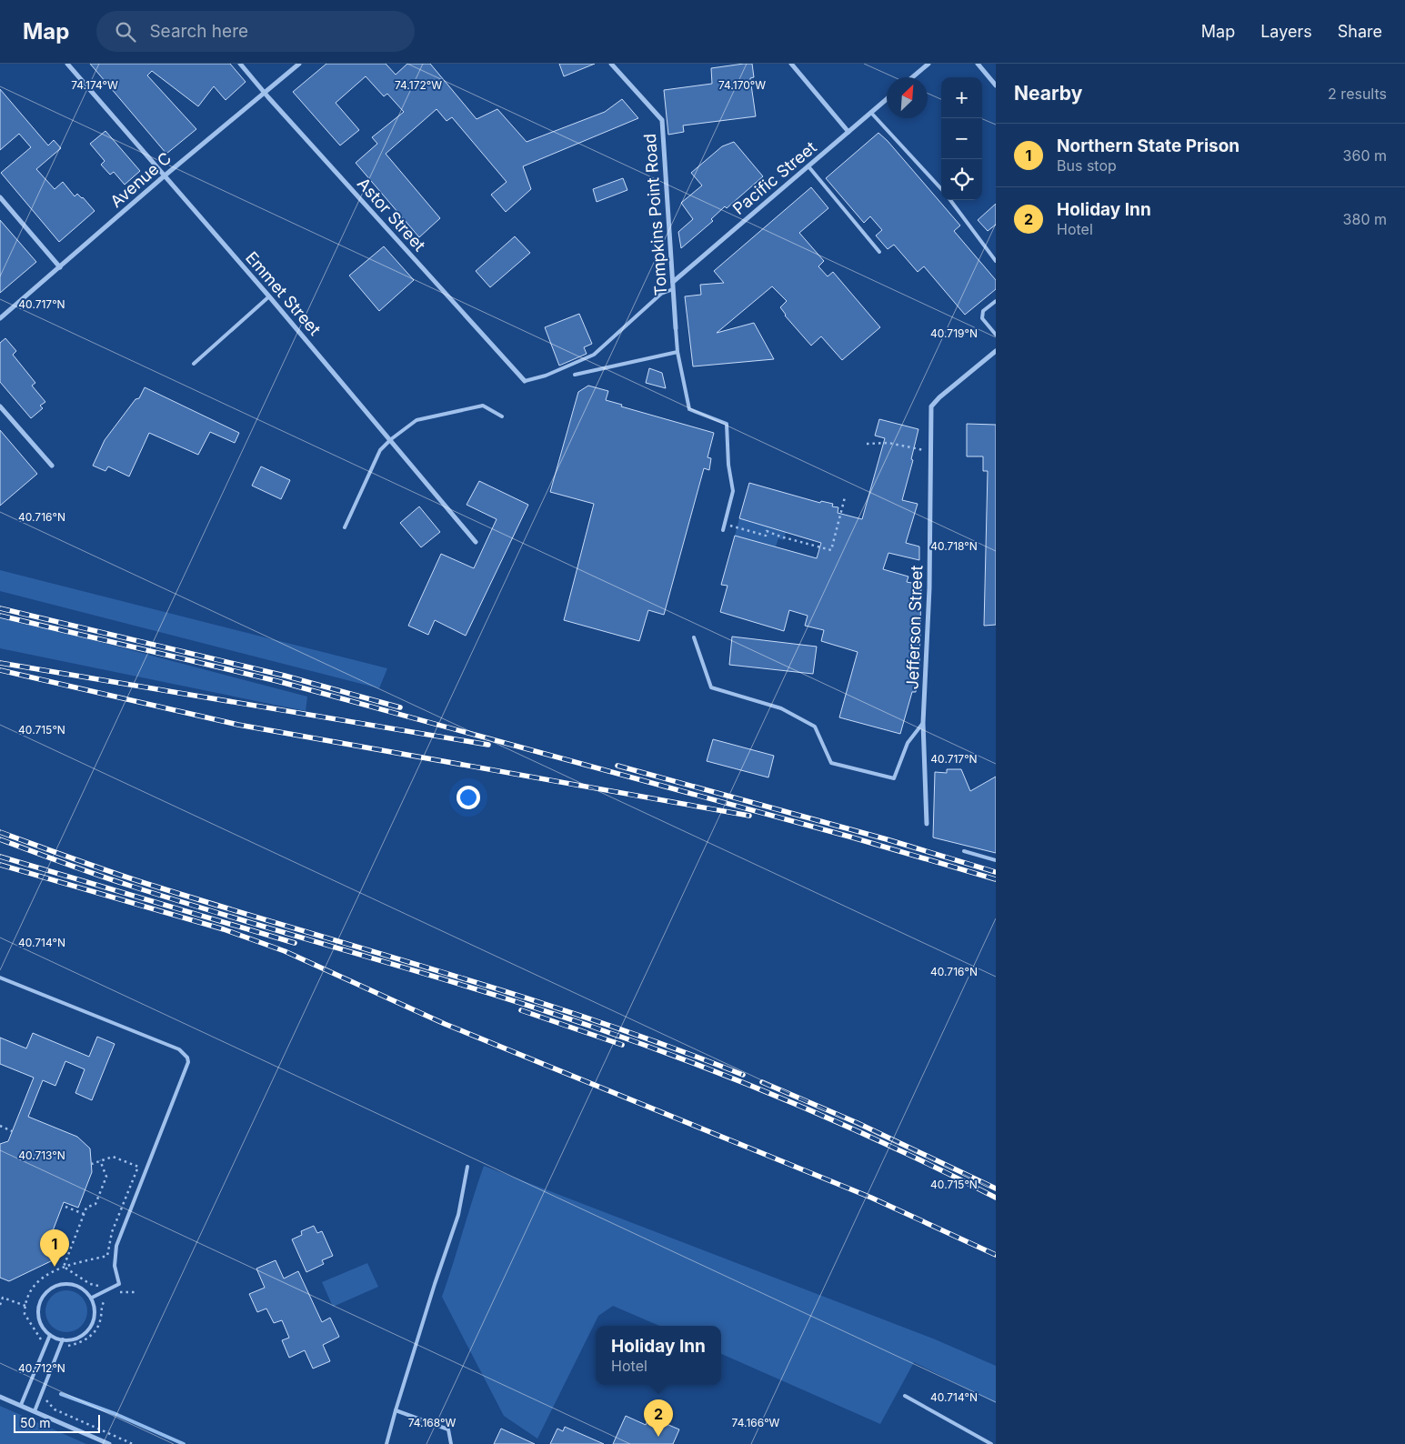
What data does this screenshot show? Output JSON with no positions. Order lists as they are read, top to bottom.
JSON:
{
  "streets": {
    "street": [
      "Pacific Street",
      "Avenue C",
      "Astor Street",
      "Tompkins Point Road",
      "Emmet Street",
      "Jefferson Street"
    ]
  },
  "crossings": [
    ["Pacific Street", "Tompkins Point Road"],
    ["Avenue C", "Astor Street"],
    ["Avenue C", "Emmet Street"]
  ],
  "scale_bar": "50 m",
  "north": "top right",
  "page": {
    "header": "Map",
    "search": "Search here",
    "nav": ["Map", "Layers", "Share"],
    "heading": ["Nearby", "2 results"],
    "map_buttons": ["+", "−"],
    "list": [
      {
        "mark": "1",
        "name": "Northern State Prison",
        "note": "Bus stop",
        "value": "360 m"
      },
      {
        "mark": "2",
        "name": "Holiday Inn",
        "note": "Hotel",
        "value": "380 m"
      }
    ],
    "pins": ["1", "2"],
    "popup": ["Holiday Inn", "Hotel"],
    "scale": "50 m"
  },
  "coordinates": [
    "74.174°W",
    "74.172°W",
    "74.170°W",
    "40.717°N",
    "40.719°N",
    "40.716°N",
    "40.718°N",
    "40.715°N",
    "40.714°N",
    "40.713°N",
    "40.712°N",
    "74.168°W",
    "74.166°W"
  ]
}
